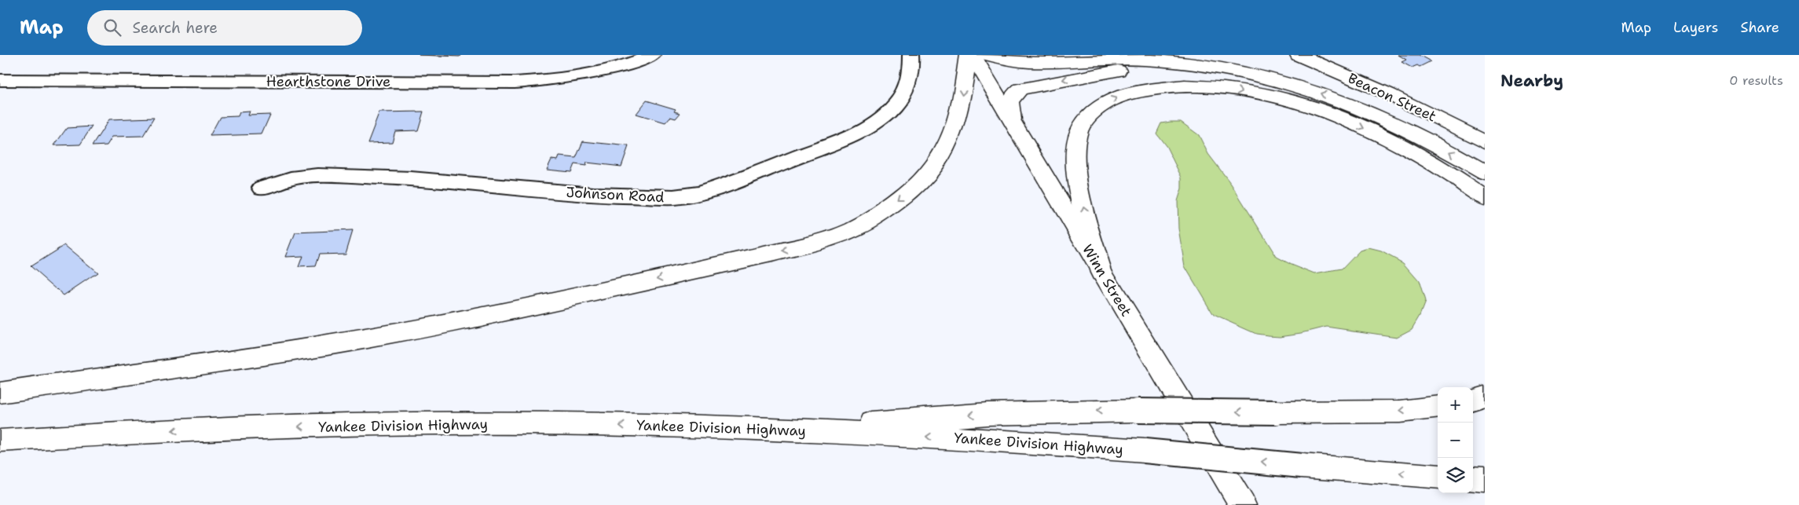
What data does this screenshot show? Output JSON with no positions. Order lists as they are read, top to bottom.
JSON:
{
  "streets": {
    "main road": ["Beacon Street", "Winn Street", "Yankee Division Highway"],
    "street": ["Hearthstone Drive", "Johnson Road"]
  },
  "page": {
    "header": "Map",
    "search": "Search here",
    "nav": ["Map", "Layers", "Share"],
    "heading": ["Nearby", "0 results"],
    "map_buttons": ["+", "−"]
  }
}
